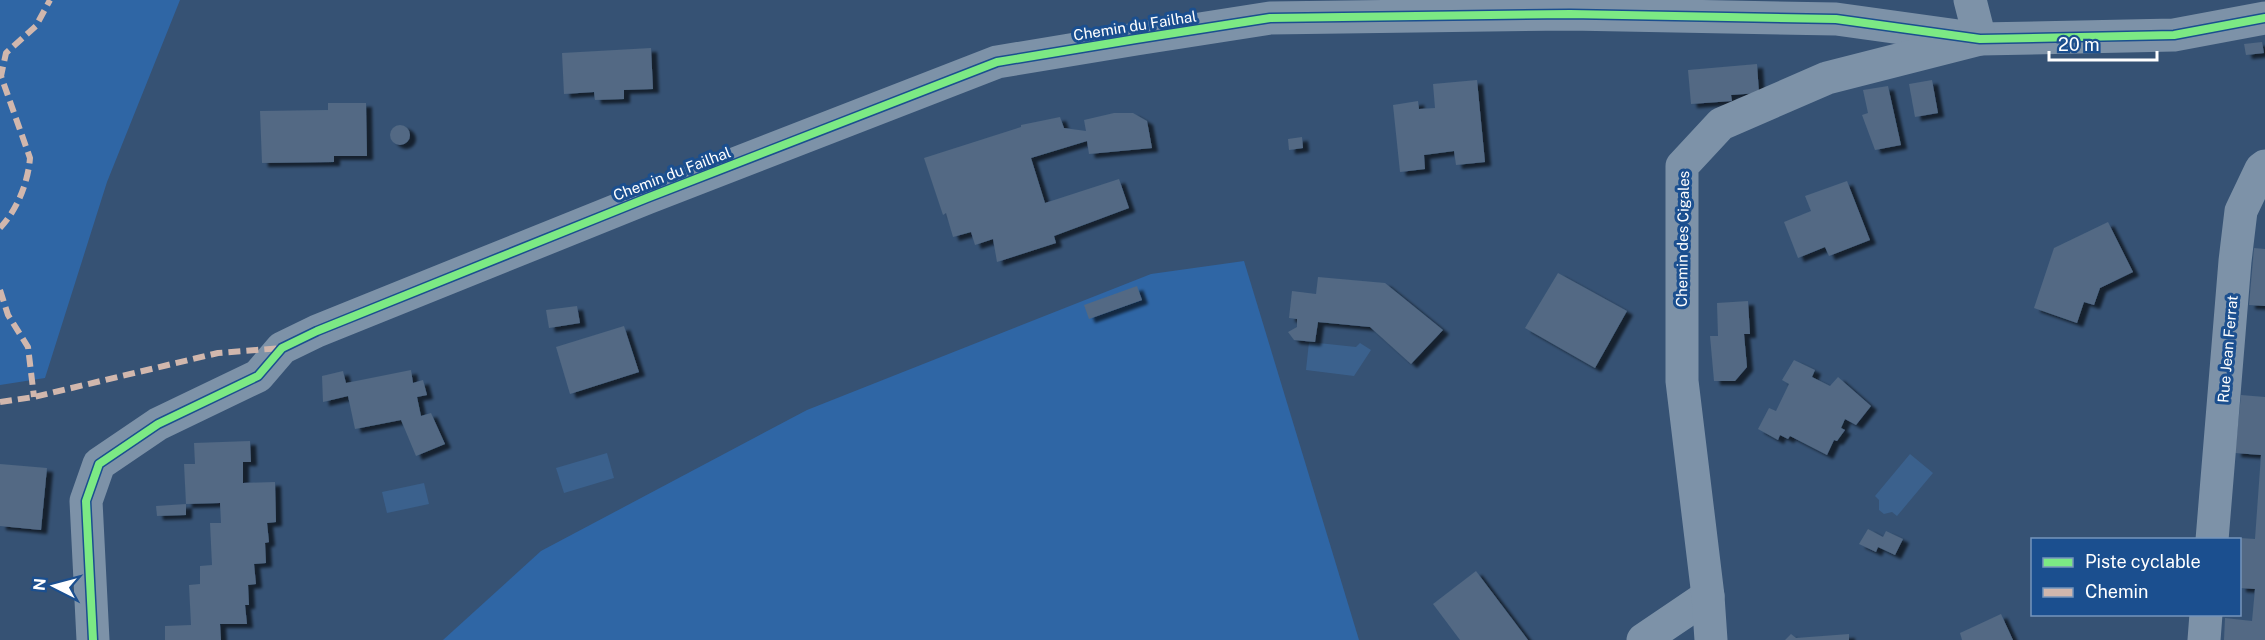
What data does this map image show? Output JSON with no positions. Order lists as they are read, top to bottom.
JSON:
{
  "streets": {
    "street": ["Chemin du Failhal", "Chemin des Cigales", "Rue Jean Ferrat"]
  },
  "crossings": [
    ["Chemin du Failhal", "Chemin des Cigales"]
  ],
  "legend": ["Piste cyclable", "Chemin"],
  "scale_bar": "20 m",
  "north": "left"
}
